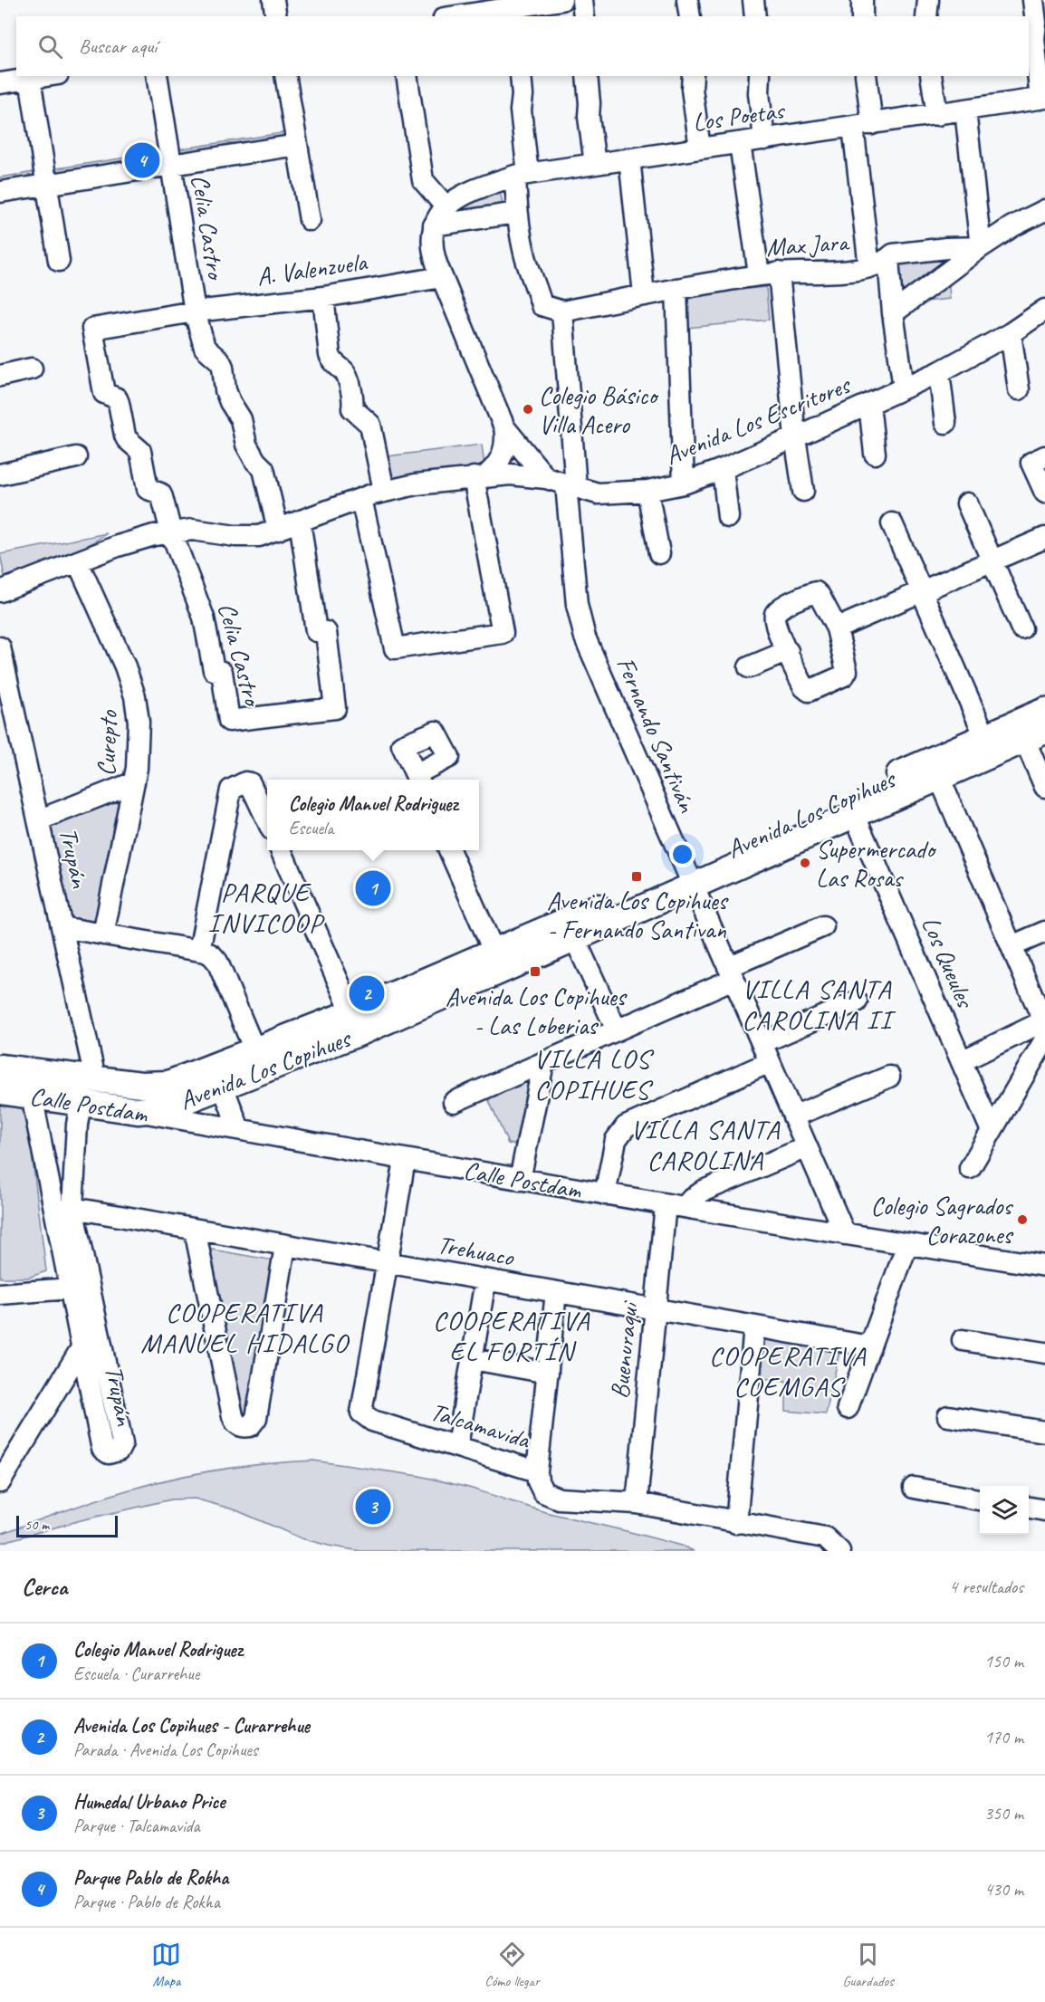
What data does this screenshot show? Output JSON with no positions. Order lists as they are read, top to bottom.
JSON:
{
  "streets": {
    "main road": ["Avenida Los Copihues", "Calle Postdam"],
    "street": [
      "Los Poetas",
      "Celia Castro",
      "Max Jara",
      "A. Valenzuela",
      "Avenida Los Escritores",
      "Fernando Santiván",
      "Curepto",
      "Trupán",
      "Los Queules",
      "Trehuaco",
      "Buenuraqui",
      "Talcamavida"
    ]
  },
  "crossings": [
    ["Celia Castro", "A. Valenzuela"],
    ["Celia Castro", "Avenida Los Escritores"],
    ["Max Jara", "Fernando Santiván"],
    ["A. Valenzuela", "Avenida Los Escritores"],
    ["Avenida Los Escritores", "Fernando Santiván"],
    ["Avenida Los Escritores", "Curepto"],
    ["Fernando Santiván", "Avenida Los Copihues"],
    ["Fernando Santiván", "Calle Postdam"],
    ["Avenida Los Copihues", "Los Queules"],
    ["Avenida Los Copihues", "Calle Postdam"],
    ["Trupán", "Calle Postdam"],
    ["Trupán", "Trehuaco"],
    ["Calle Postdam", "Buenuraqui"],
    ["Trehuaco", "Buenuraqui"],
    ["Trehuaco", "Talcamavida"]
  ],
  "districts": [
    "PARQUE INVICOOP",
    "VILLA SANTA CAROLINA II",
    "VILLA LOS COPIHUES",
    "VILLA SANTA CAROLINA",
    "COOPERATIVA MANUEL HIDALGO",
    "COOPERATIVA EL FORTÍN",
    "COOPERATIVA COEMGAS"
  ],
  "places": {
    "other": ["Colegio Básico Villa Acero", "Supermercado Las Rosas", "Colegio Sagrados Corazones"],
    "transit": ["Avenida Los Copihues - Fernando Santivan", "Avenida Los Copihues - Las Loberias"]
  },
  "scale_bar": "50 m",
  "page": {
    "search": "Buscar aquí",
    "pins": [
      "4",
      "1",
      "2",
      "3"
    ],
    "popup": ["Colegio Manuel Rodriguez", "Escuela"],
    "scale": "50 m",
    "heading": ["Cerca", "4 resultados"],
    "list": [
      {
        "mark": "1",
        "name": "Colegio Manuel Rodriguez",
        "note": "Escuela · Curarrehue",
        "value": "150 m"
      },
      {
        "mark": "2",
        "name": "Avenida Los Copihues - Curarrehue",
        "note": "Parada · Avenida Los Copihues",
        "value": "170 m"
      },
      {
        "mark": "3",
        "name": "Humedal Urbano Price",
        "note": "Parque · Talcamavida",
        "value": "350 m"
      },
      {
        "mark": "4",
        "name": "Parque Pablo de Rokha",
        "note": "Parque · Pablo de Rokha",
        "value": "430 m"
      }
    ],
    "nav": ["Mapa", "Cómo llegar", "Guardados"]
  }
}
